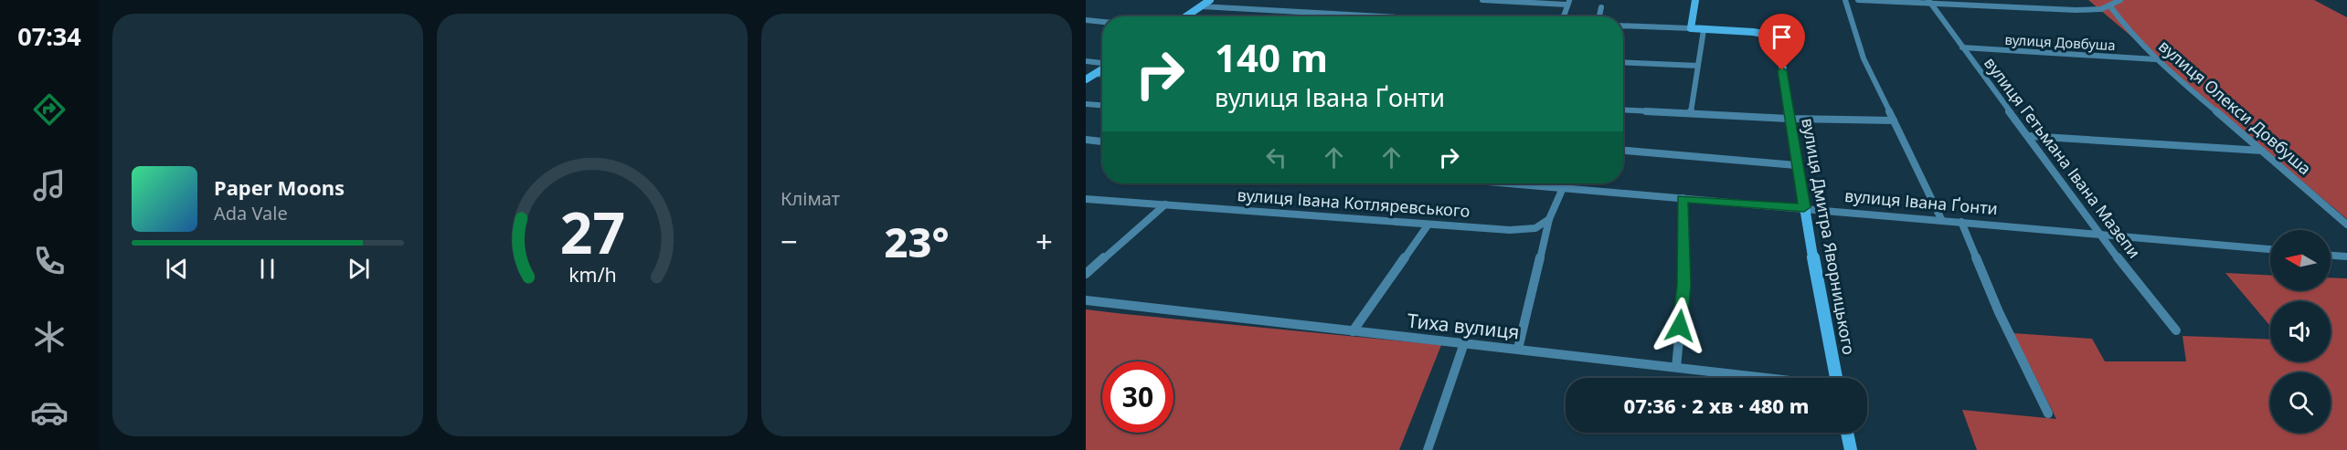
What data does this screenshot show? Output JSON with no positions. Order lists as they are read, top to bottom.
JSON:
{
  "streets": {
    "street": [
      "вулиця Довбуша",
      "вулиця Олекси Довбуша",
      "вулиця Гетьмана Івана Мазепи",
      "вулиця Івана Ґонти",
      "вулиця Івана Котляревського",
      "вулиця Дмитра Яворницького",
      "Тиха вулиця"
    ]
  },
  "crossings": [
    ["вулиця Довбуша", "вулиця Олекси Довбуша"],
    ["вулиця Довбуша", "вулиця Гетьмана Івана Мазепи"],
    ["вулиця Гетьмана Івана Мазепи", "вулиця Івана Ґонти"],
    ["вулиця Івана Ґонти", "вулиця Дмитра Яворницького"]
  ],
  "north": "left",
  "page": {
    "tabs": "07:34",
    "tile": "Клімат",
    "turn": ["140 m", "вулиця Івана Ґонти"],
    "song": ["Paper Moons", "Ada Vale"],
    "heat": ["−", "23°", "+"],
    "limit": "30",
    "trip": "07:36 · 2 хв · 480 m",
    "gauge": ["27", "km/h"]
  }
}
